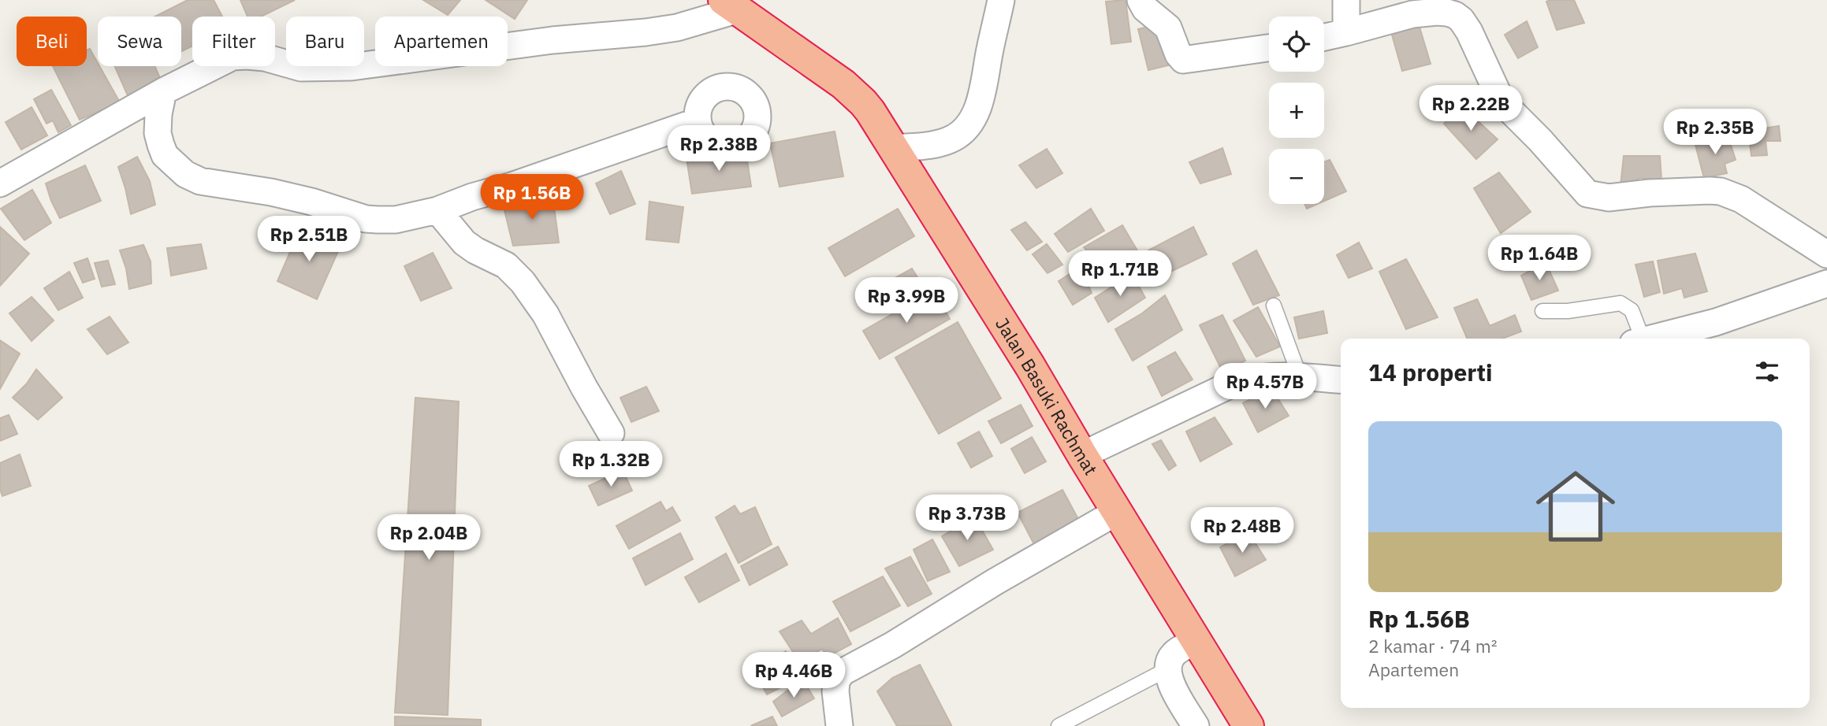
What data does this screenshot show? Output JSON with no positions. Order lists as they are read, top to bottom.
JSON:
{
  "streets": {
    "highway": ["Jalan Basuki Rachmat"]
  },
  "page": {
    "map_buttons": ["+", "−"],
    "chip": [
      "Beli",
      "Sewa",
      "Filter",
      "Baru",
      "Apartemen"
    ],
    "price": [
      "Rp 2.22B",
      "Rp 2.35B",
      "Rp 2.38B",
      "Rp 1.56B",
      "Rp 2.51B",
      "Rp 1.64B",
      "Rp 1.71B",
      "Rp 3.99B",
      "Rp 4.57B",
      "Rp 1.32B",
      "Rp 3.73B",
      "Rp 2.48B",
      "Rp 2.04B",
      "Rp 4.46B"
    ],
    "heading": "14 properti",
    "list": [
      {
        "name": "Rp 1.56B",
        "note": "2 kamar · 74 m² · Apartemen"
      }
    ]
  }
}
